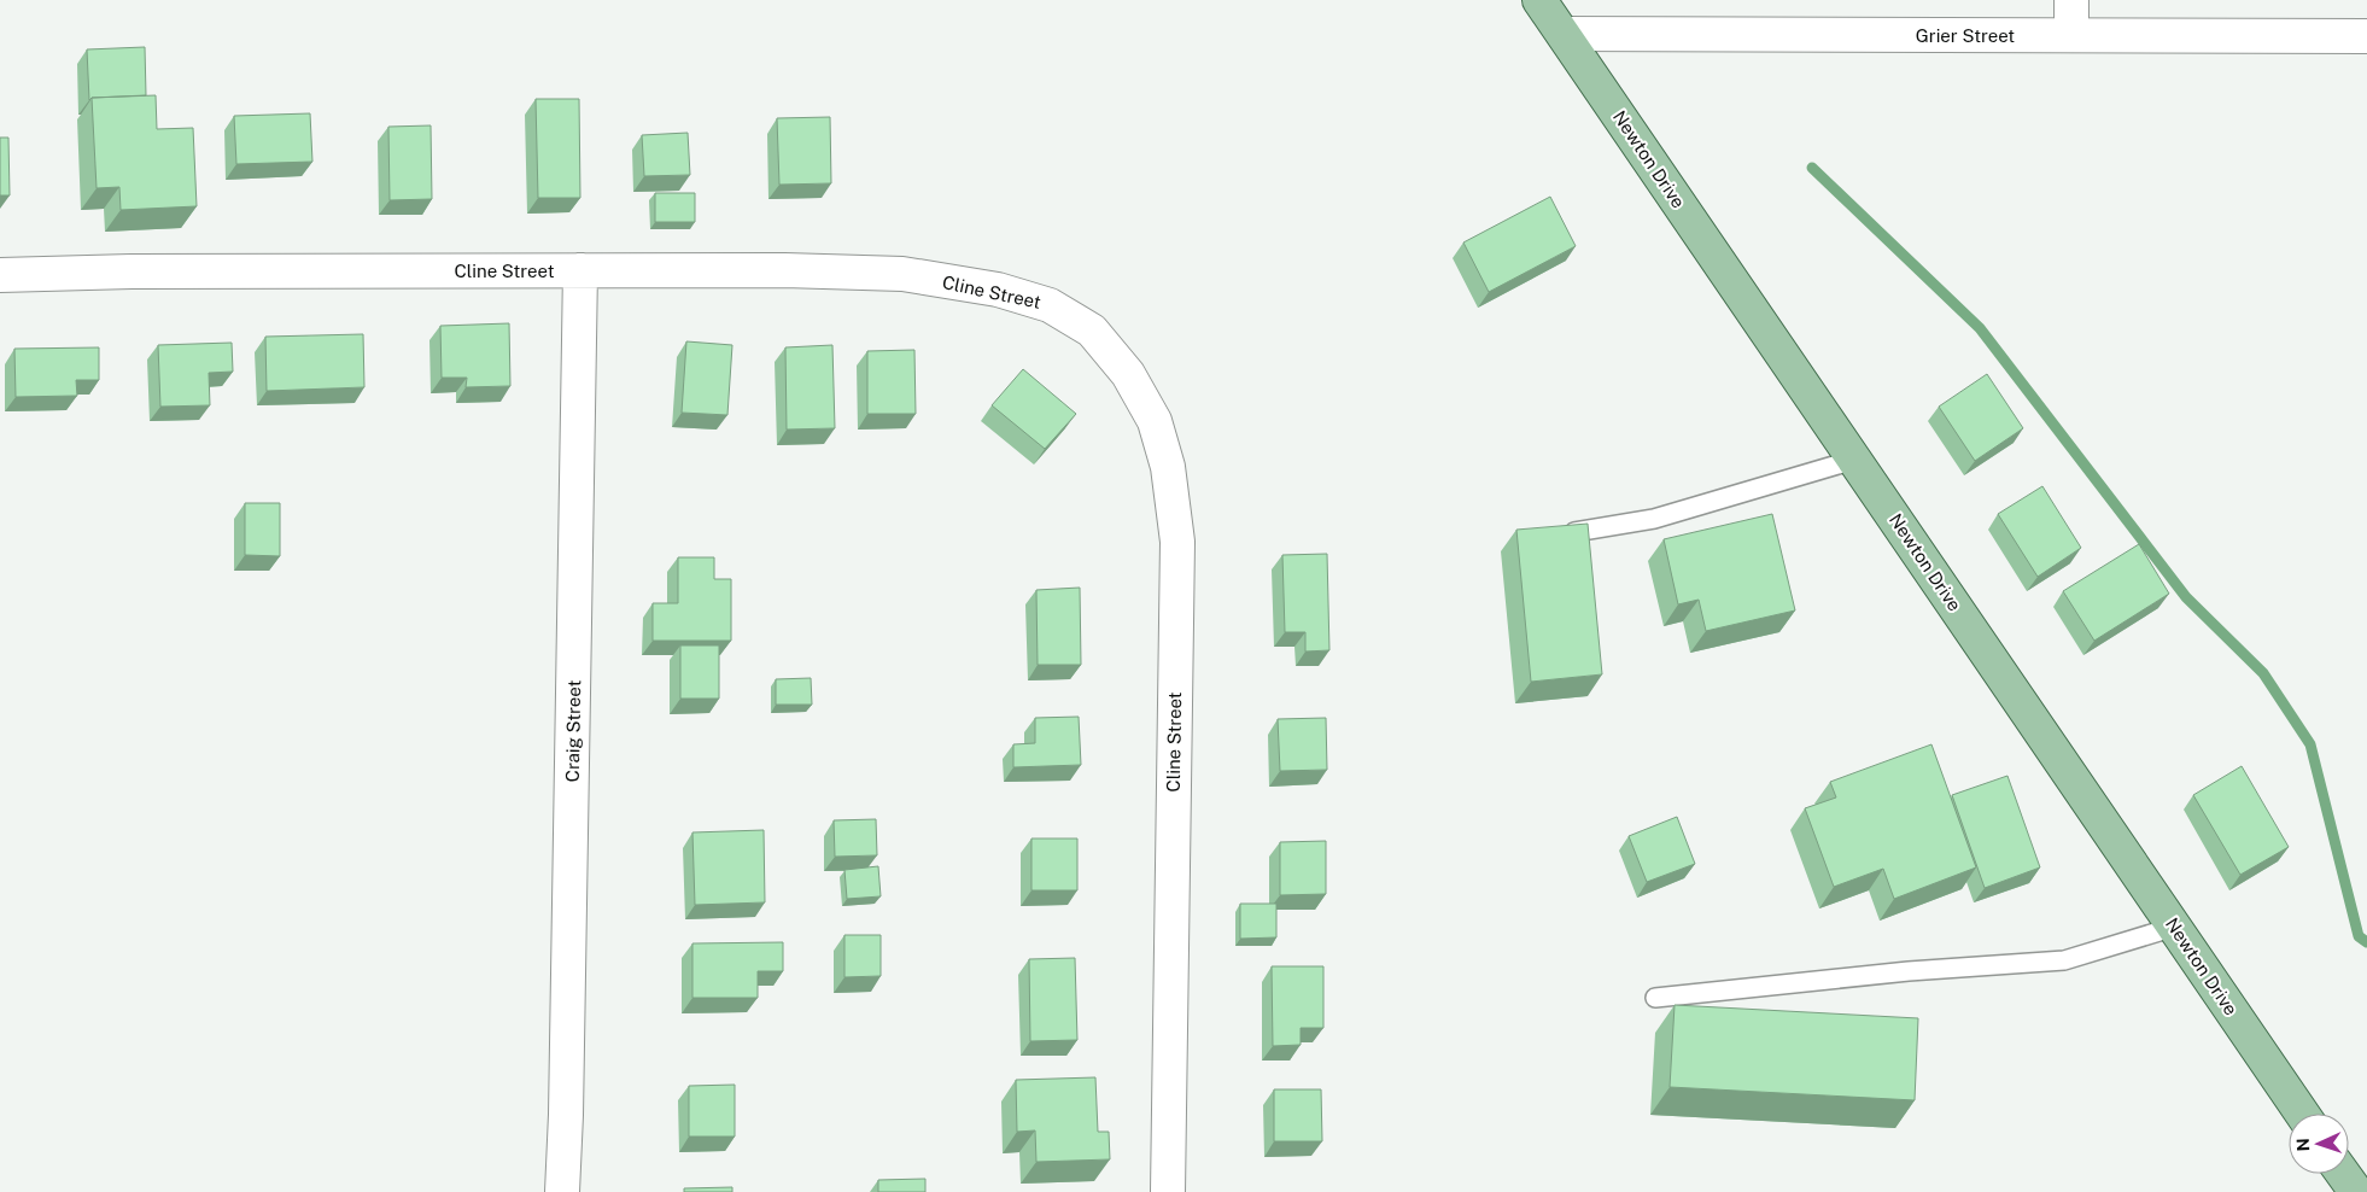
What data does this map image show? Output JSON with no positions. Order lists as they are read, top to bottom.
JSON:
{
  "streets": {
    "main road": ["Newton Drive"],
    "street": ["Grier Street", "Cline Street", "Craig Street"]
  },
  "crossings": [
    ["Grier Street", "Newton Drive"],
    ["Cline Street", "Craig Street"]
  ],
  "north": "left"
}
